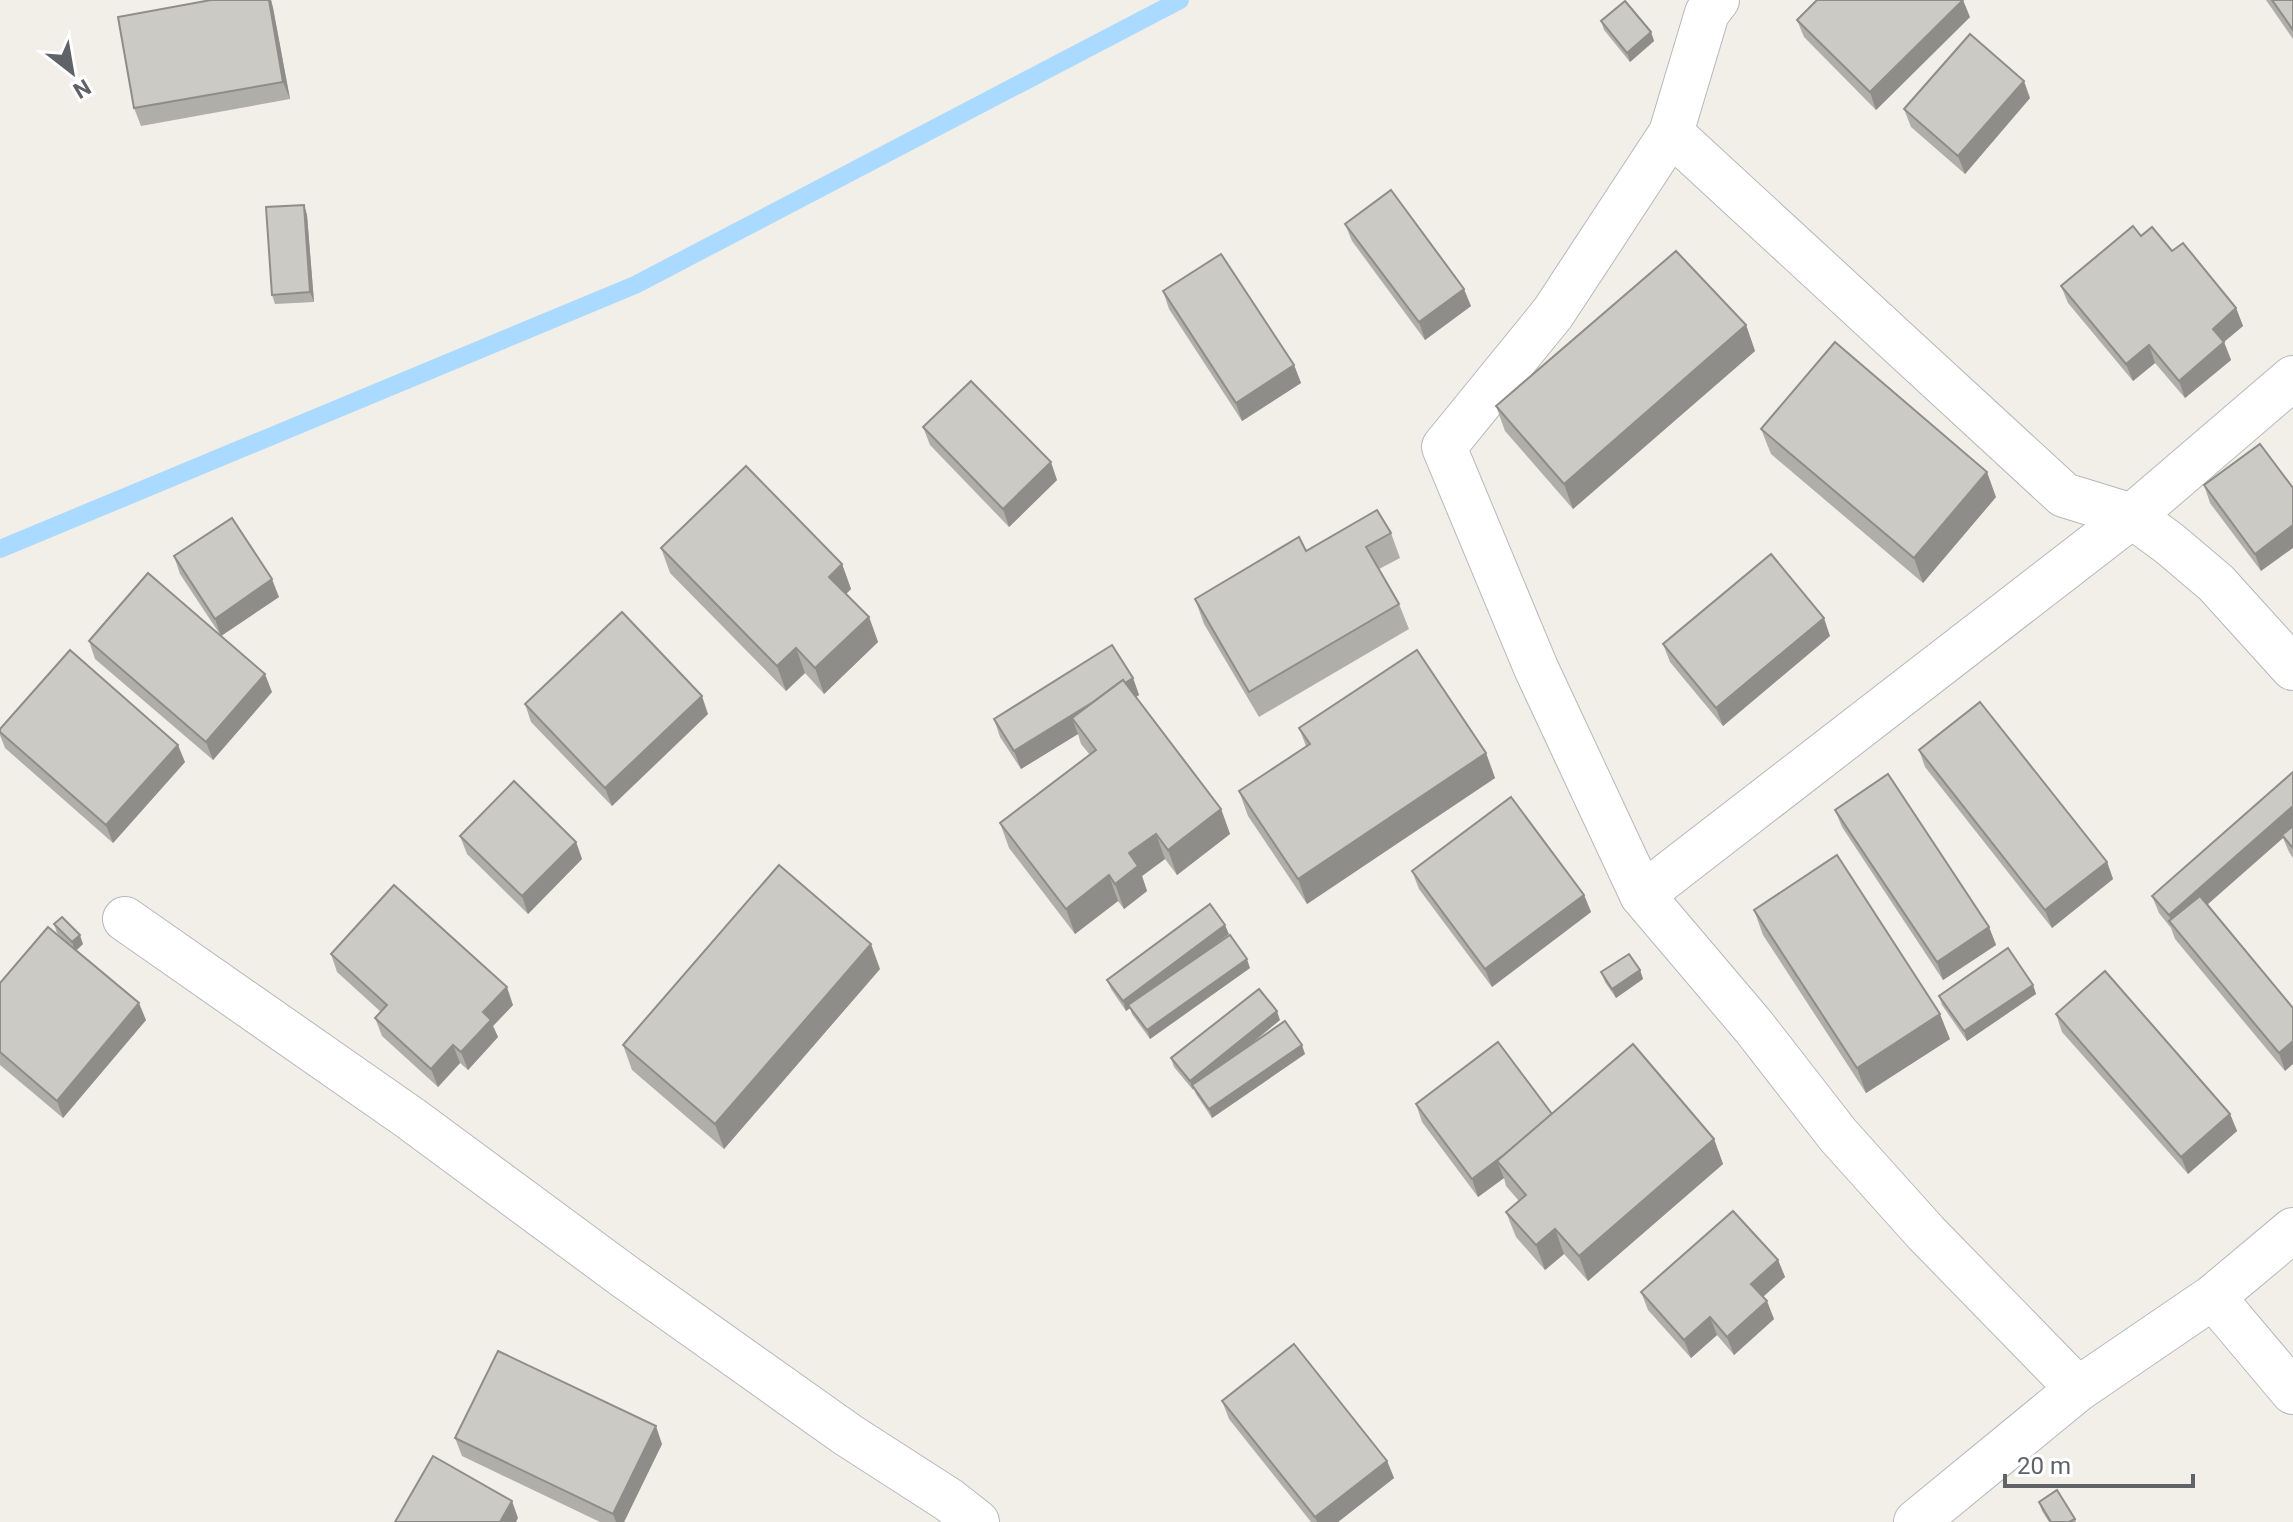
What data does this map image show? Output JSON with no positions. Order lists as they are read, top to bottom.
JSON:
{
  "scale_bar": "20 m",
  "north": "bottom right"
}
